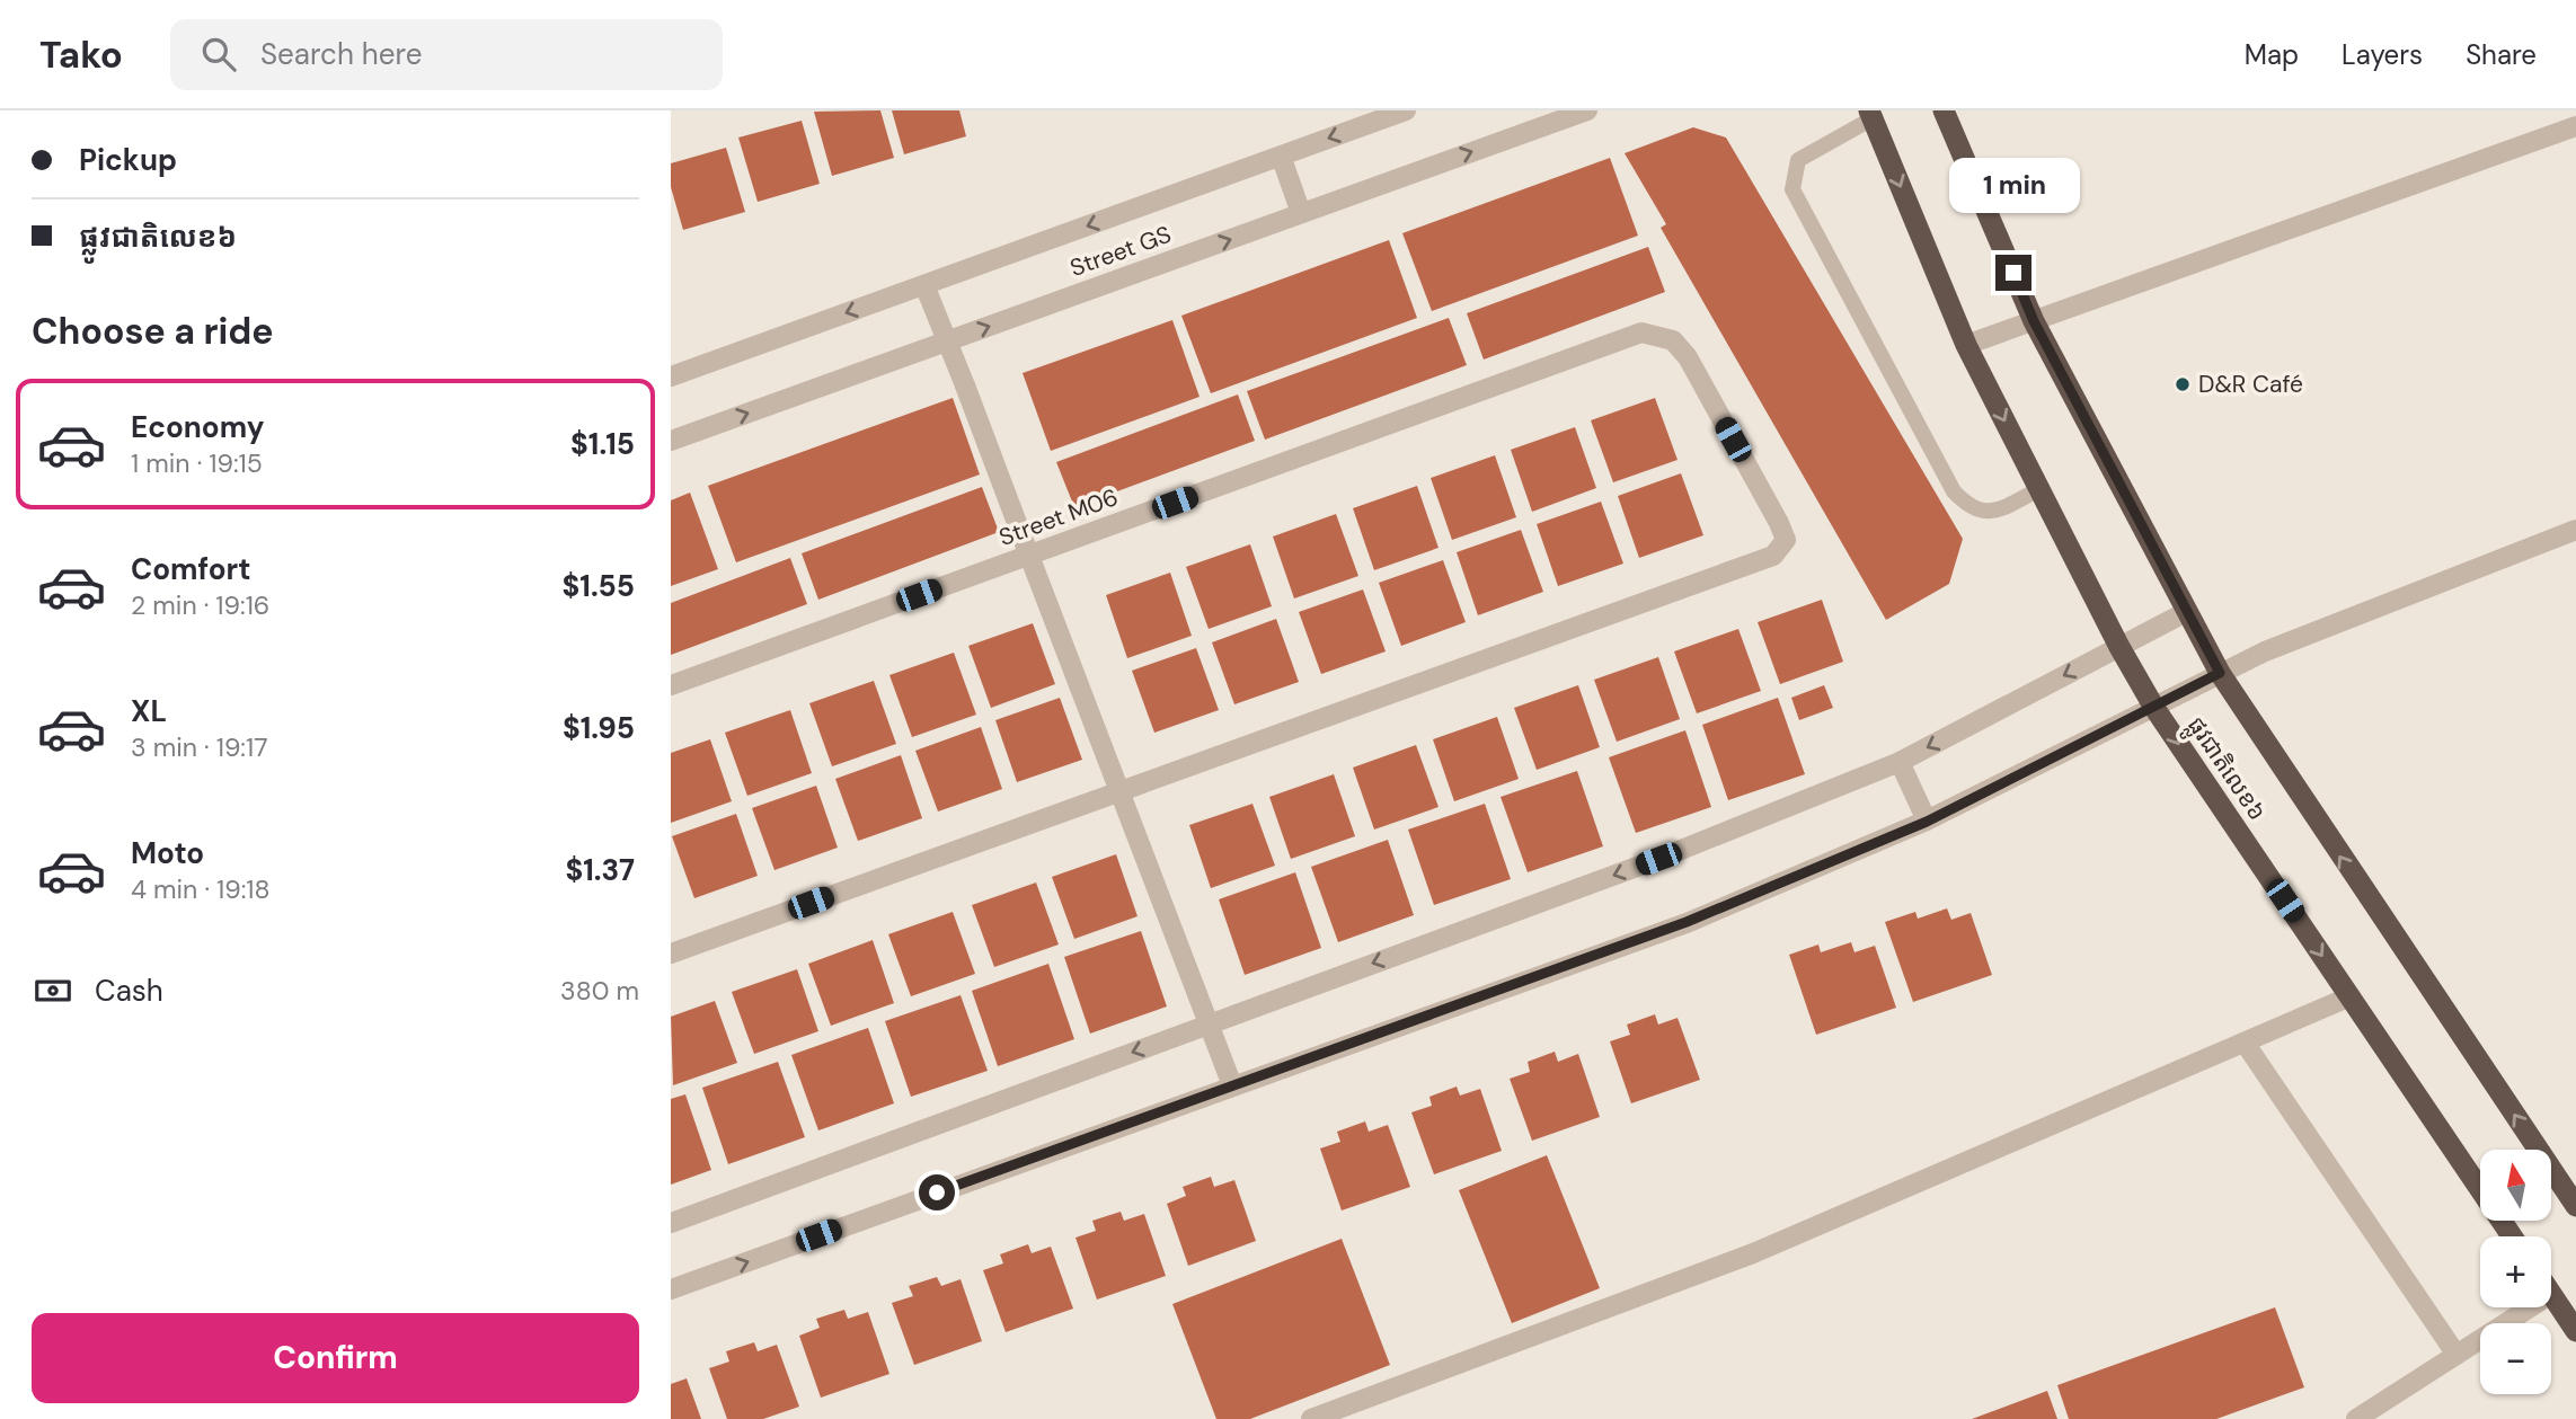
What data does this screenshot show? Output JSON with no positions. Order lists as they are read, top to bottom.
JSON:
{
  "streets": {
    "highway": ["ផ្លូវជាតិលេខ៦"],
    "street": ["Street GS", "Street M06"]
  },
  "places": ["D&R Café"],
  "north": "top",
  "page": {
    "header": "Tako",
    "search": "Search here",
    "nav": ["Map", "Layers", "Share"],
    "banner": ["Pickup", "ផ្លូវជាតិលេខ៦"],
    "bubble": "1 min",
    "heading": "Choose a ride",
    "list": [
      {
        "name": "Economy",
        "note": "1 min · 19:15",
        "value": "$1.15"
      },
      {
        "name": "Comfort",
        "note": "2 min · 19:16",
        "value": "$1.55"
      },
      {
        "name": "XL",
        "note": "3 min · 19:17",
        "value": "$1.95"
      },
      {
        "name": "Moto",
        "note": "4 min · 19:18",
        "value": "$1.37"
      }
    ],
    "pay": ["Cash", "380 m"],
    "map_buttons": ["+", "−"],
    "buttons": "Confirm"
  }
}
